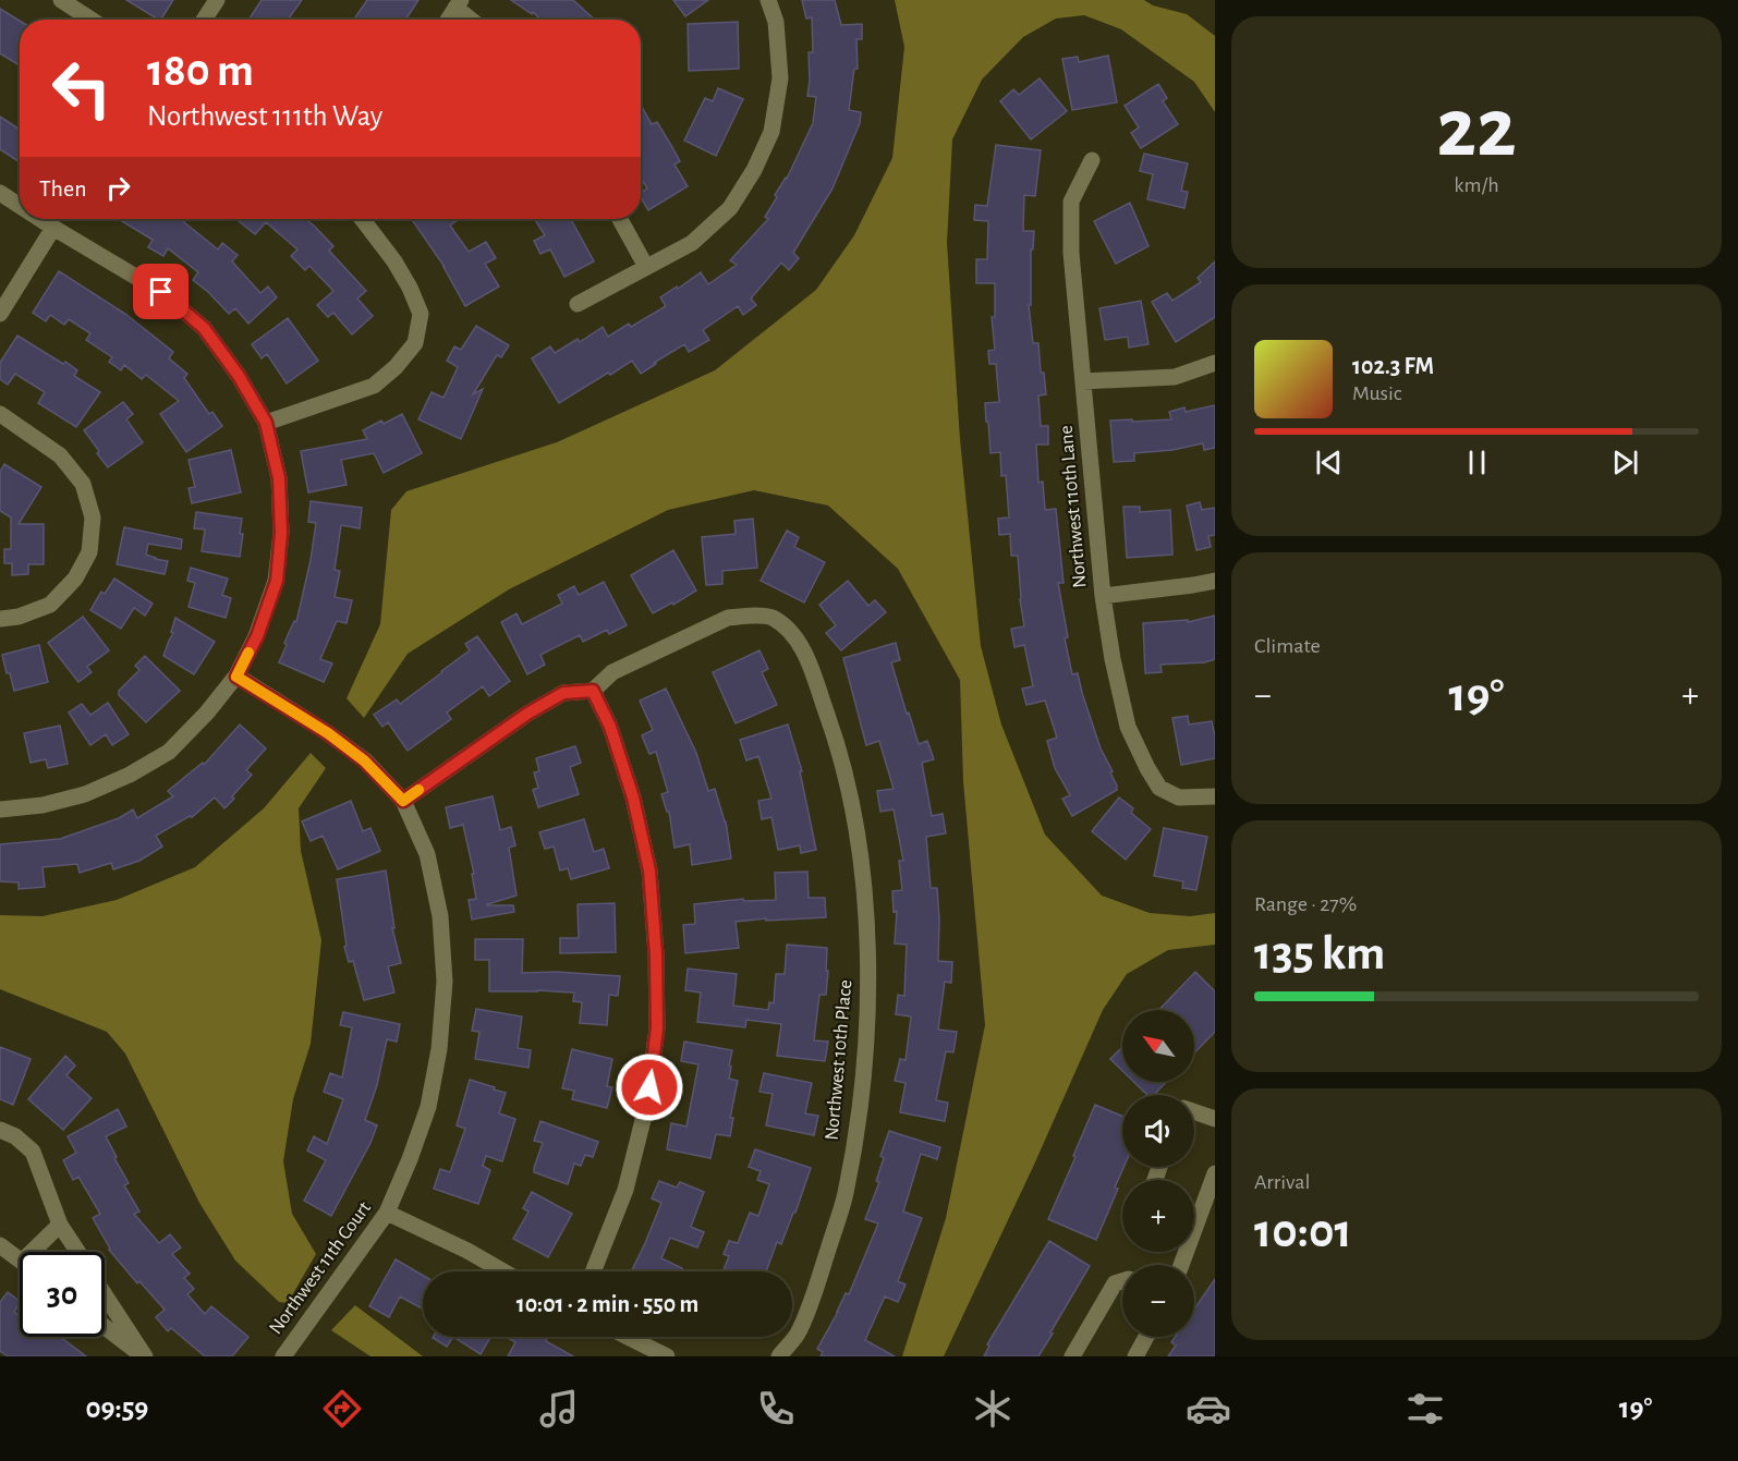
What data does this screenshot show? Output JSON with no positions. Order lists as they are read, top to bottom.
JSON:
{
  "streets": {
    "street": ["Northwest 110th Lane", "Northwest 10th Place", "Northwest 11th Court"]
  },
  "north": "top left",
  "page": {
    "tile": [
      ["22", "km/h"],
      "Climate",
      ["Range · 27%", "135 km"],
      ["Arrival", "10:01"]
    ],
    "turn": ["180 m", "Northwest 111th Way"],
    "then": "Then",
    "song": ["102.3 FM", "Music"],
    "heat": ["−", "19°", "+"],
    "map_buttons": ["+", "−"],
    "limit": "30",
    "trip": "10:01 · 2 min · 550 m",
    "tabs": ["09:59", "19°"]
  }
}
